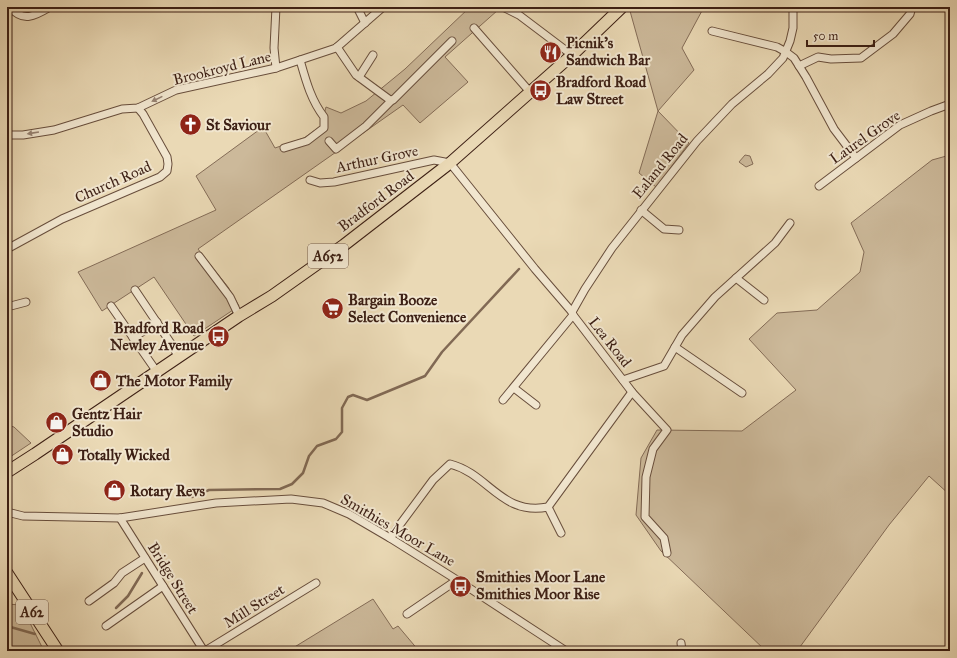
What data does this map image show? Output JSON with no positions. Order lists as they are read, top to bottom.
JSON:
{
  "streets": {
    "main road": ["Bradford Road", "A652", "A62"],
    "street": [
      "Brookroyd Lane",
      "Laurel Grove",
      "Arthur Grove",
      "Ealand Road",
      "Church Road",
      "Lea Road",
      "Smithies Moor Lane",
      "Bridge Street",
      "Mill Street"
    ]
  },
  "crossings": [
    ["Brookroyd Lane", "Church Road"],
    ["Arthur Grove", "Bradford Road"],
    ["Arthur Grove", "Lea Road"],
    ["Ealand Road", "Lea Road"],
    ["Bradford Road", "Lea Road"],
    ["Smithies Moor Lane", "Bridge Street"],
    ["Bridge Street", "Mill Street"]
  ],
  "one_way": ["Brookroyd Lane"],
  "places": {
    "restaurant": ["Picnik's Sandwich Bar"],
    "bus stop": ["Bradford Road Law Street", "Bradford Road Newley Avenue", "Smithies Moor Lane Smithies Moor Rise"],
    "church": ["St Saviour"],
    "supermarket": ["Bargain Booze Select Convenience"],
    "shop": [
      "The Motor Family",
      "Gentz Hair Studio",
      "Totally Wicked",
      "Rotary Revs"
    ]
  },
  "scale_bar": "50 m"
}
